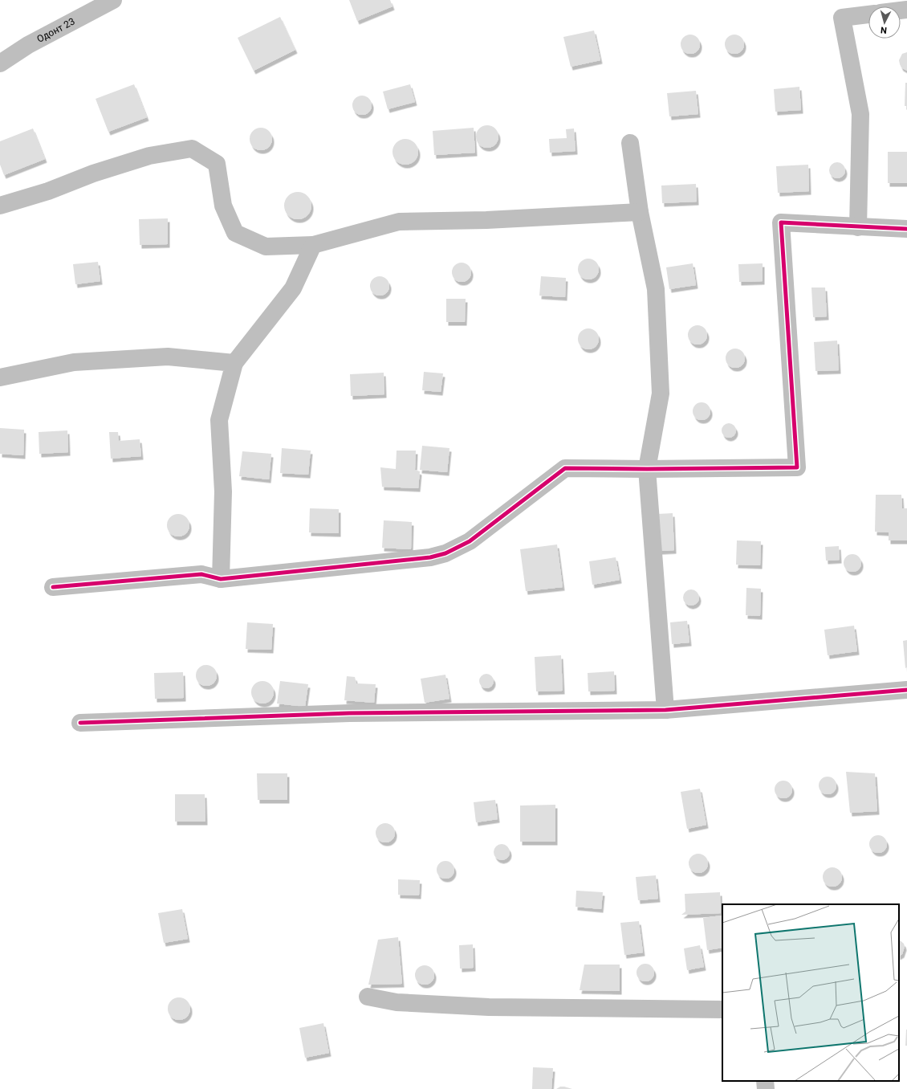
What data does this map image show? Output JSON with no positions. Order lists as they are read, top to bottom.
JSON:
{
  "streets": {
    "street": ["Одонт 23"]
  },
  "north": "bottom"
}
